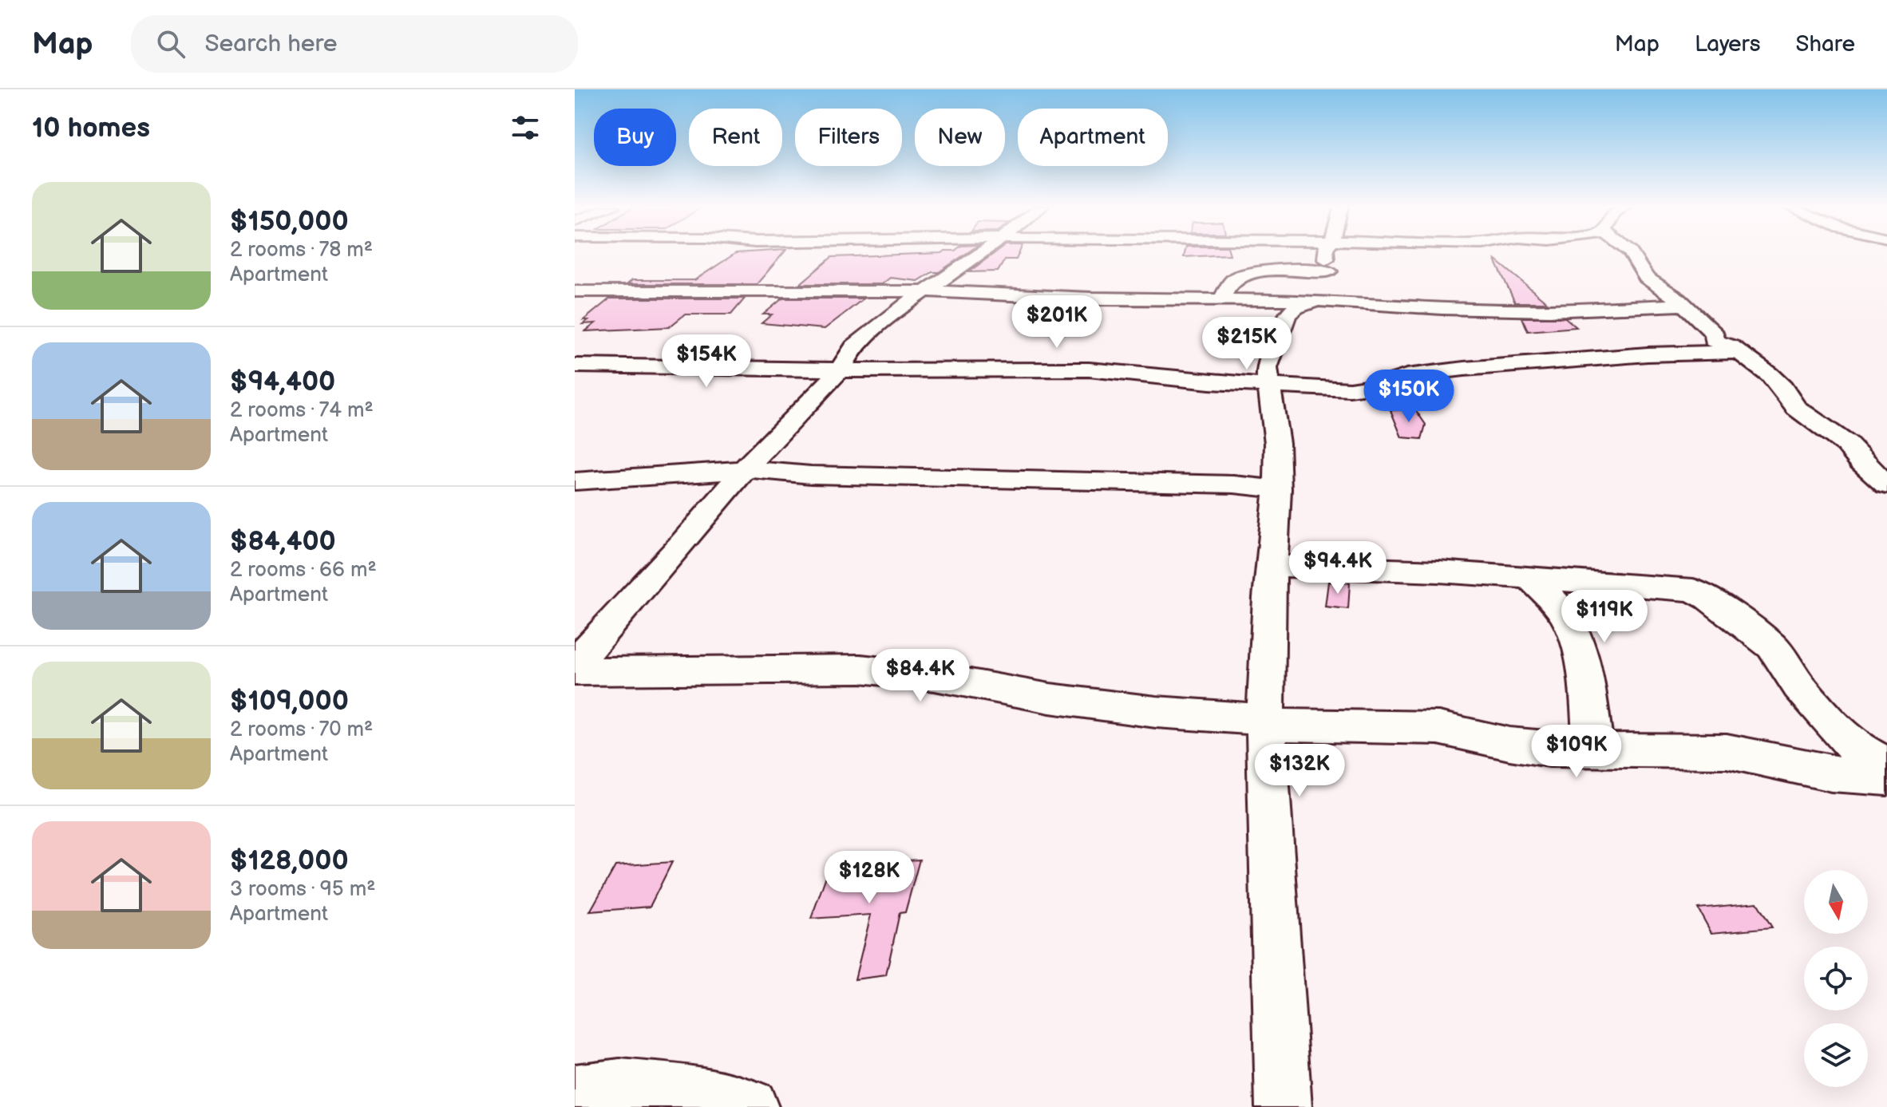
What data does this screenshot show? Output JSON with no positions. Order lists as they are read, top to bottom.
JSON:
{
  "north": "bottom",
  "page": {
    "header": "Map",
    "search": "Search here",
    "nav": ["Map", "Layers", "Share"],
    "heading": "10 homes",
    "chip": [
      "Buy",
      "Rent",
      "Filters",
      "New",
      "Apartment"
    ],
    "list": [
      {
        "name": "$150,000",
        "note": "2 rooms · 78 m² · Apartment"
      },
      {
        "name": "$94,400",
        "note": "2 rooms · 74 m² · Apartment"
      },
      {
        "name": "$84,400",
        "note": "2 rooms · 66 m² · Apartment"
      },
      {
        "name": "$109,000",
        "note": "2 rooms · 70 m² · Apartment"
      },
      {
        "name": "$128,000",
        "note": "3 rooms · 95 m² · Apartment"
      }
    ],
    "price": [
      "$201K",
      "$215K",
      "$154K",
      "$150K",
      "$94.4K",
      "$119K",
      "$84.4K",
      "$109K",
      "$132K",
      "$128K"
    ]
  }
}
